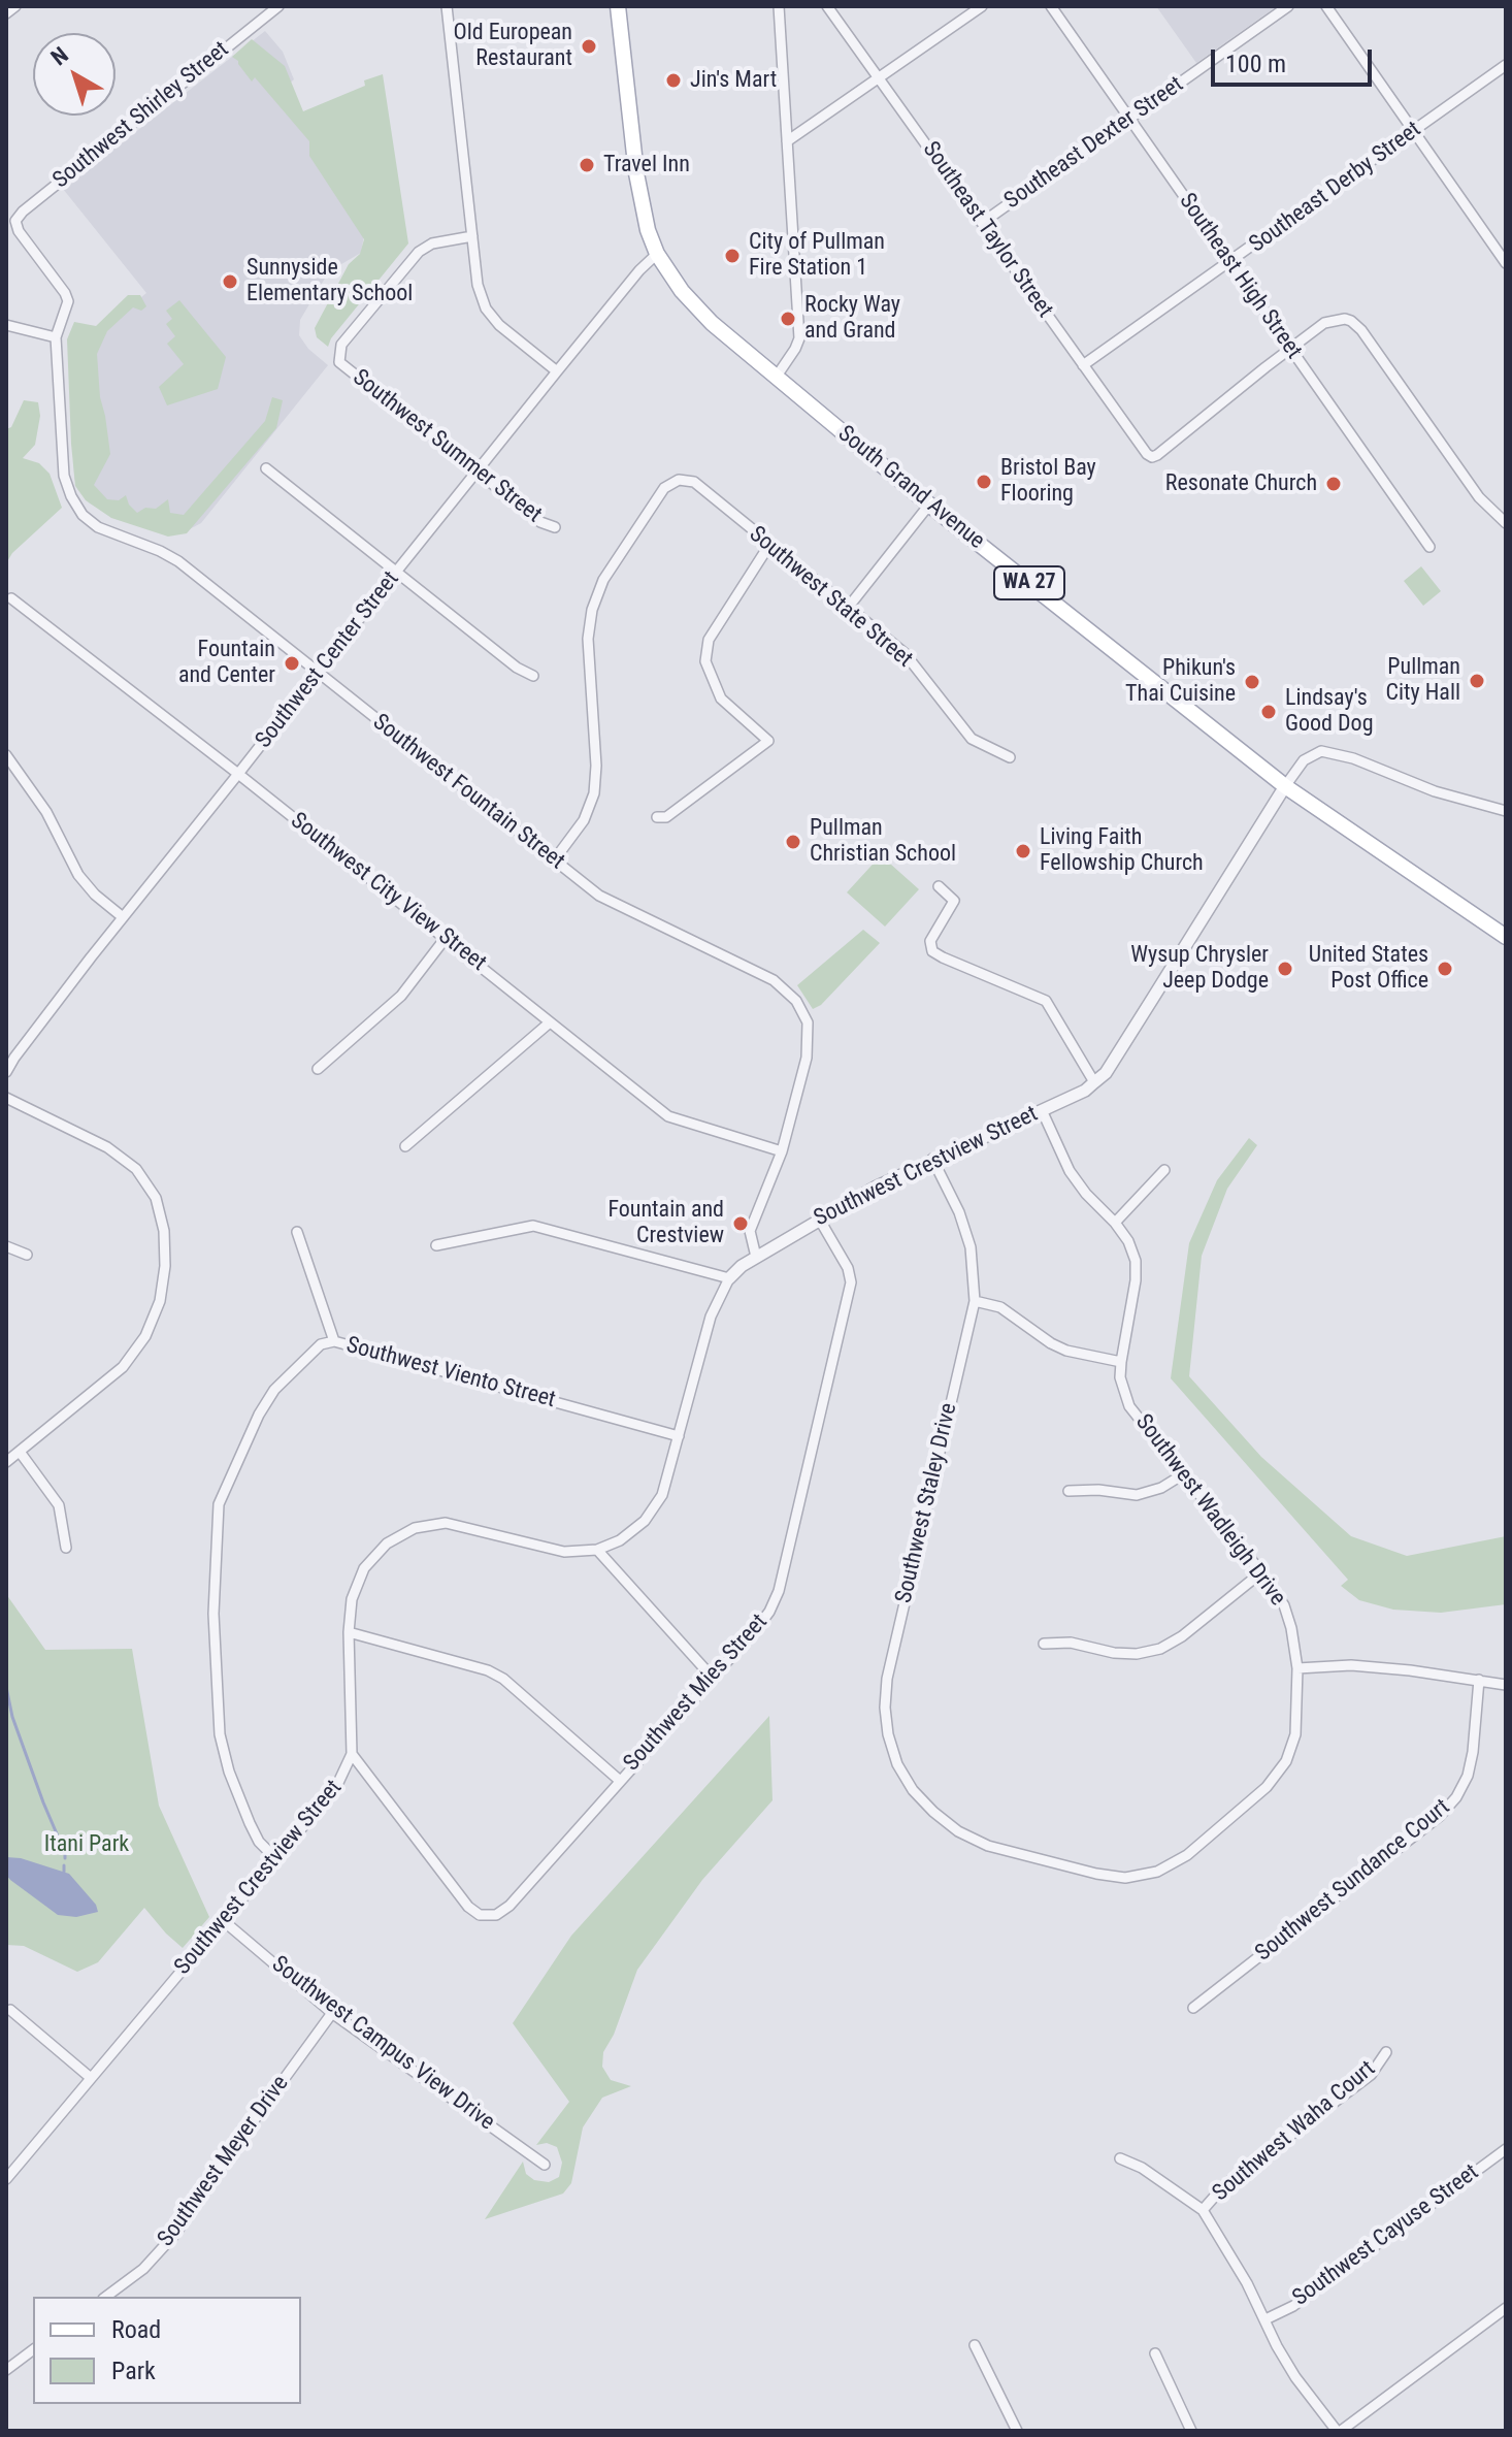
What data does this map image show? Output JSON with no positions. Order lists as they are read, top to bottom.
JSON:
{
  "streets": {
    "main road": ["South Grand Avenue", "WA 27"],
    "street": [
      "Southwest Shirley Street",
      "Southeast Dexter Street",
      "Southeast Derby Street",
      "Southeast Taylor Street",
      "Southeast High Street",
      "Southwest Summer Street",
      "Southwest State Street",
      "Southwest Center Street",
      "Southwest Fountain Street",
      "Southwest City View Street",
      "Southwest Crestview Street",
      "Southwest Viento Street",
      "Southwest Staley Drive",
      "Southwest Wadleigh Drive",
      "Southwest Mies Street",
      "Southwest Sundance Court",
      "Southwest Campus View Drive",
      "Southwest Waha Court",
      "Southwest Meyer Drive",
      "Southwest Cayuse Street"
    ]
  },
  "crossings": [
    ["Southwest Shirley Street", "Southwest Fountain Street"],
    ["Southeast Dexter Street", "Southeast Taylor Street"],
    ["Southeast Dexter Street", "Southeast High Street"],
    ["Southeast Derby Street", "Southeast Taylor Street"],
    ["Southeast Derby Street", "Southeast High Street"],
    ["Southeast Taylor Street", "Southeast High Street"],
    ["Southwest Summer Street", "Southwest Center Street"],
    ["South Grand Avenue", "Southwest Center Street"],
    ["South Grand Avenue", "Southwest Crestview Street"],
    ["Southwest State Street", "Southwest Fountain Street"],
    ["Southwest Center Street", "Southwest Fountain Street"],
    ["Southwest Center Street", "Southwest City View Street"],
    ["Southwest Fountain Street", "Southwest City View Street"],
    ["Southwest Fountain Street", "Southwest Crestview Street"],
    ["Southwest Crestview Street", "Southwest Viento Street"],
    ["Southwest Crestview Street", "Southwest Staley Drive"],
    ["Southwest Crestview Street", "Southwest Wadleigh Drive"],
    ["Southwest Crestview Street", "Southwest Mies Street"],
    ["Southwest Crestview Street", "Southwest Campus View Drive"],
    ["Southwest Staley Drive", "Southwest Wadleigh Drive"],
    ["Southwest Campus View Drive", "Southwest Meyer Drive"]
  ],
  "parks": ["Itani Park"],
  "places": [
    "Old European Restaurant",
    "Jin's Mart",
    "Travel Inn",
    "City of Pullman Fire Station 1",
    "Sunnyside Elementary School",
    "Rocky Way and Grand",
    "Bristol Bay Flooring",
    "Resonate Church",
    "Fountain and Center",
    "Pullman City Hall",
    "Phikun's Thai Cuisine",
    "Lindsay's Good Dog",
    "Pullman Christian School",
    "Living Faith Fellowship Church",
    "Wysup Chrysler Jeep Dodge",
    "United States Post Office",
    "Fountain and Crestview"
  ],
  "legend": ["Road", "Park"],
  "scale_bar": "100 m",
  "north": "top left"
}
